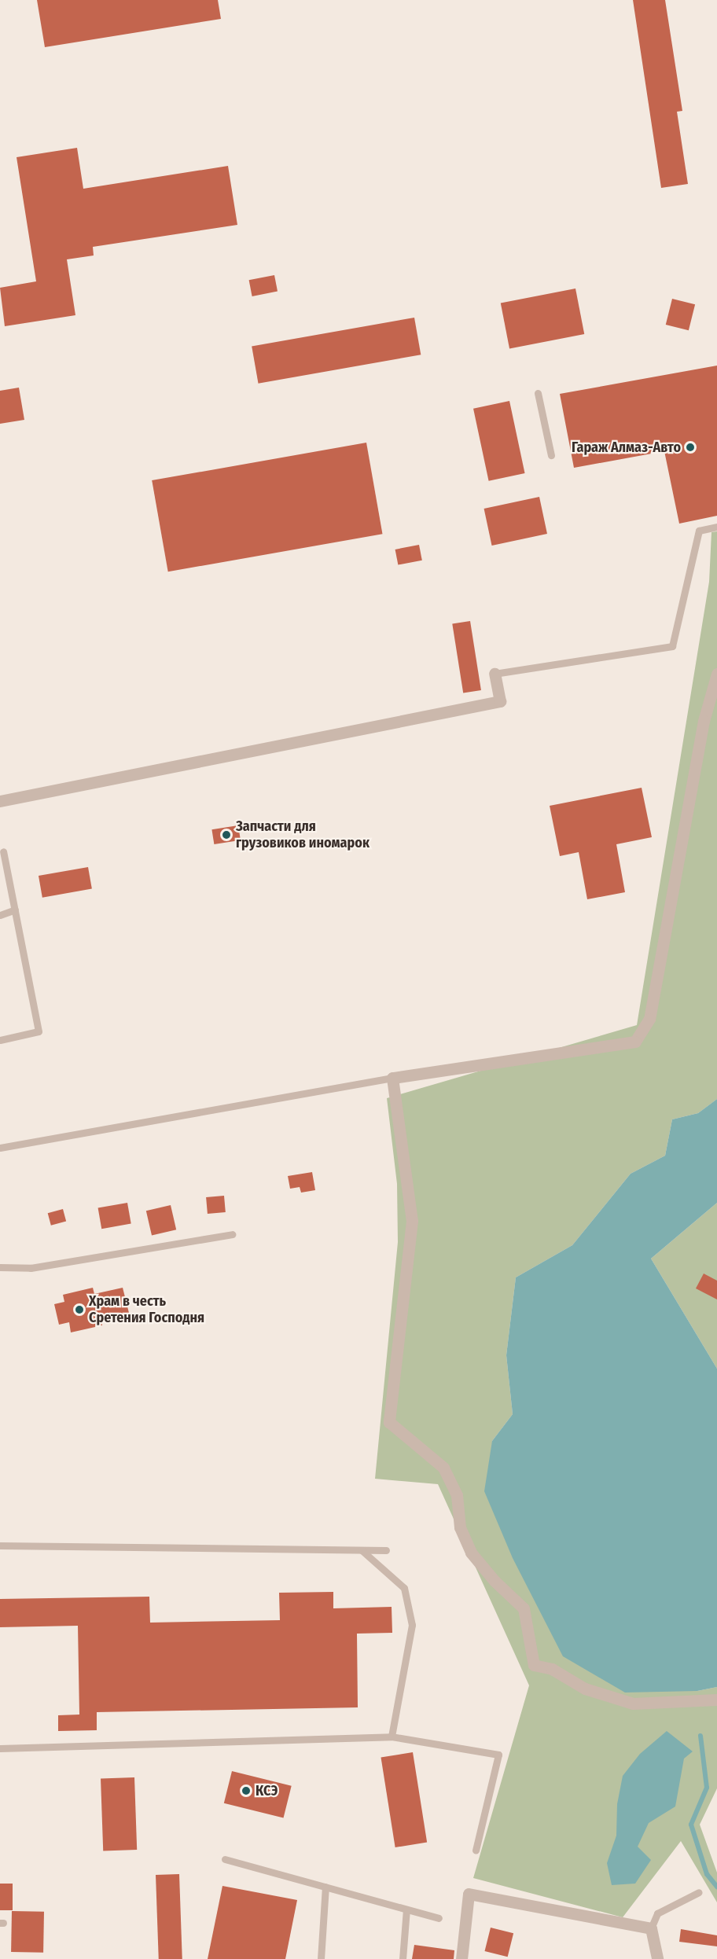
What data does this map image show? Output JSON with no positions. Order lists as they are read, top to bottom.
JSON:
{
  "places": [
    "Гараж Алмаз-Авто",
    "Запчасти для грузовиков иномарок",
    "Храм в честь Сретения Господня",
    "КСЭ"
  ]
}
